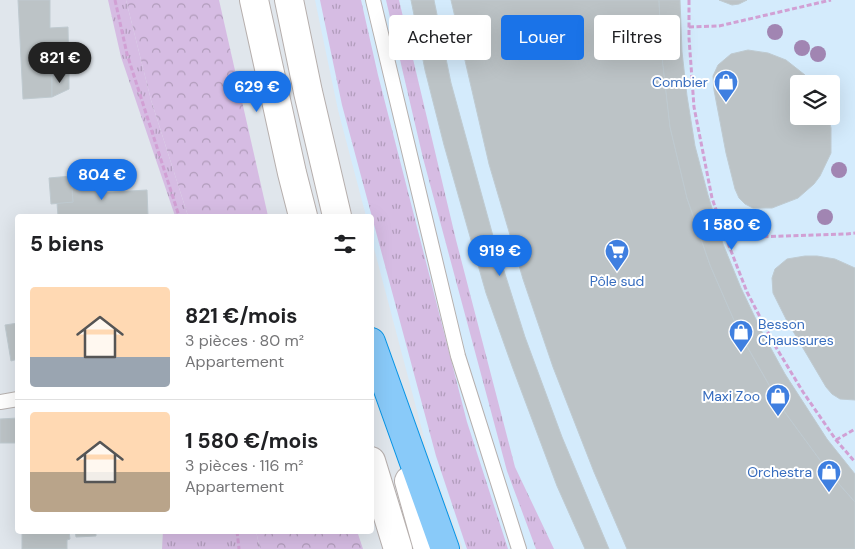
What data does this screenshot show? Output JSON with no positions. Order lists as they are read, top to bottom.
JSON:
{
  "places": {
    "shop": [
      "Combier",
      "Besson Chaussures",
      "Maxi Zoo",
      "Orchestra"
    ],
    "supermarket": ["Pôle sud"]
  },
  "page": {
    "chip": ["Acheter", "Louer", "Filtres"],
    "price": [
      "821 €",
      "629 €",
      "804 €",
      "1 580 €",
      "919 €"
    ],
    "heading": "5 biens",
    "list": [
      {
        "name": "821 €/mois",
        "note": "3 pièces · 80 m² · Appartement"
      },
      {
        "name": "1 580 €/mois",
        "note": "3 pièces · 116 m² · Appartement"
      }
    ]
  }
}
